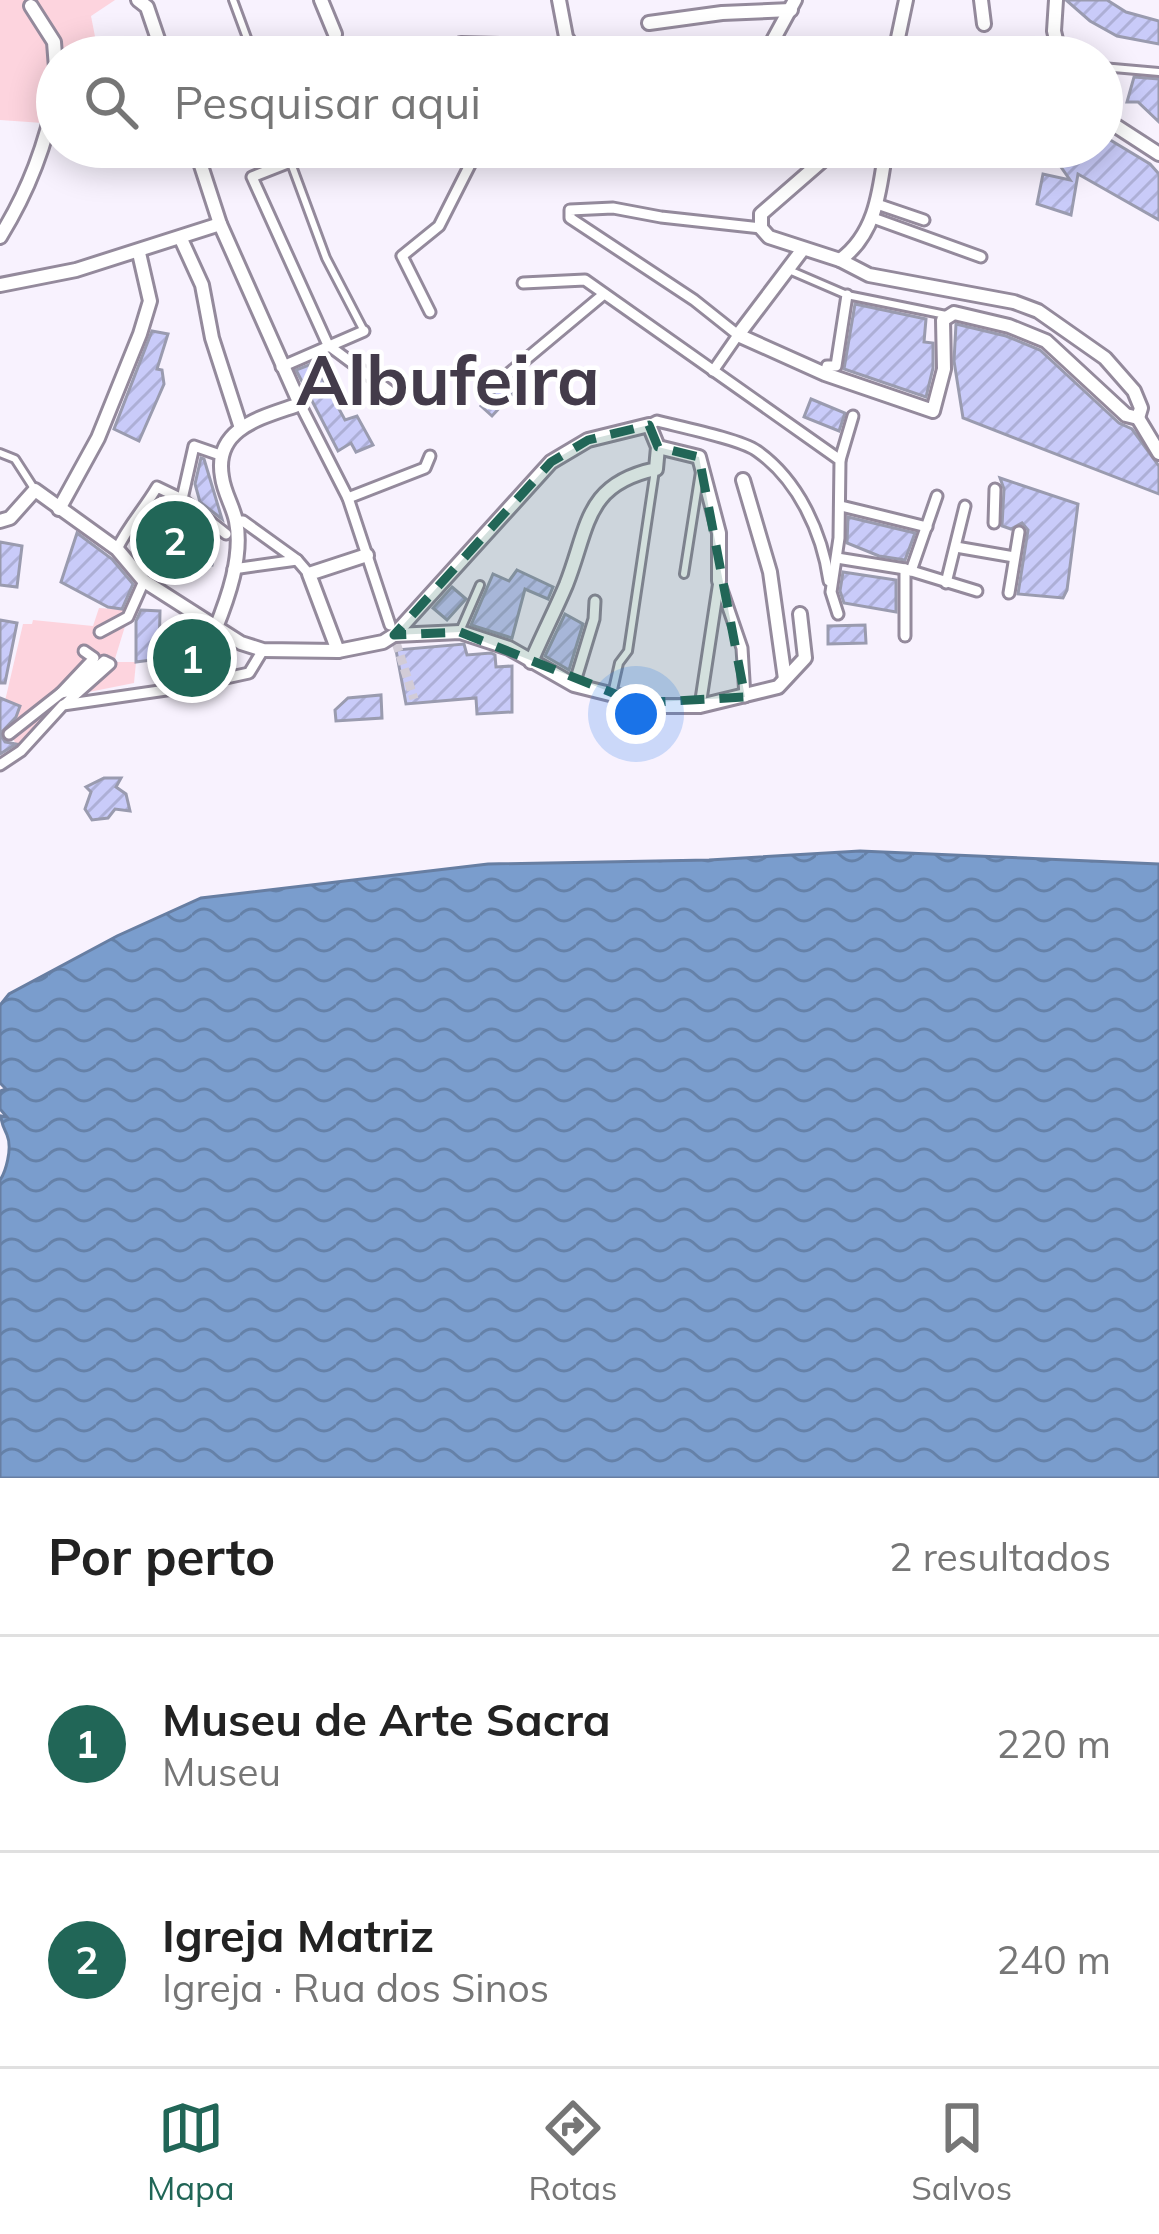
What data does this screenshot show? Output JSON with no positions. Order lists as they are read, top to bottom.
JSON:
{
  "districts": ["Albufeira"],
  "page": {
    "search": "Pesquisar aqui",
    "pins": ["2", "1"],
    "heading": ["Por perto", "2 resultados"],
    "list": [
      {
        "mark": "1",
        "name": "Museu de Arte Sacra",
        "note": "Museu",
        "value": "220 m"
      },
      {
        "mark": "2",
        "name": "Igreja Matriz",
        "note": "Igreja · Rua dos Sinos",
        "value": "240 m"
      }
    ],
    "nav": ["Mapa", "Rotas", "Salvos"]
  }
}
